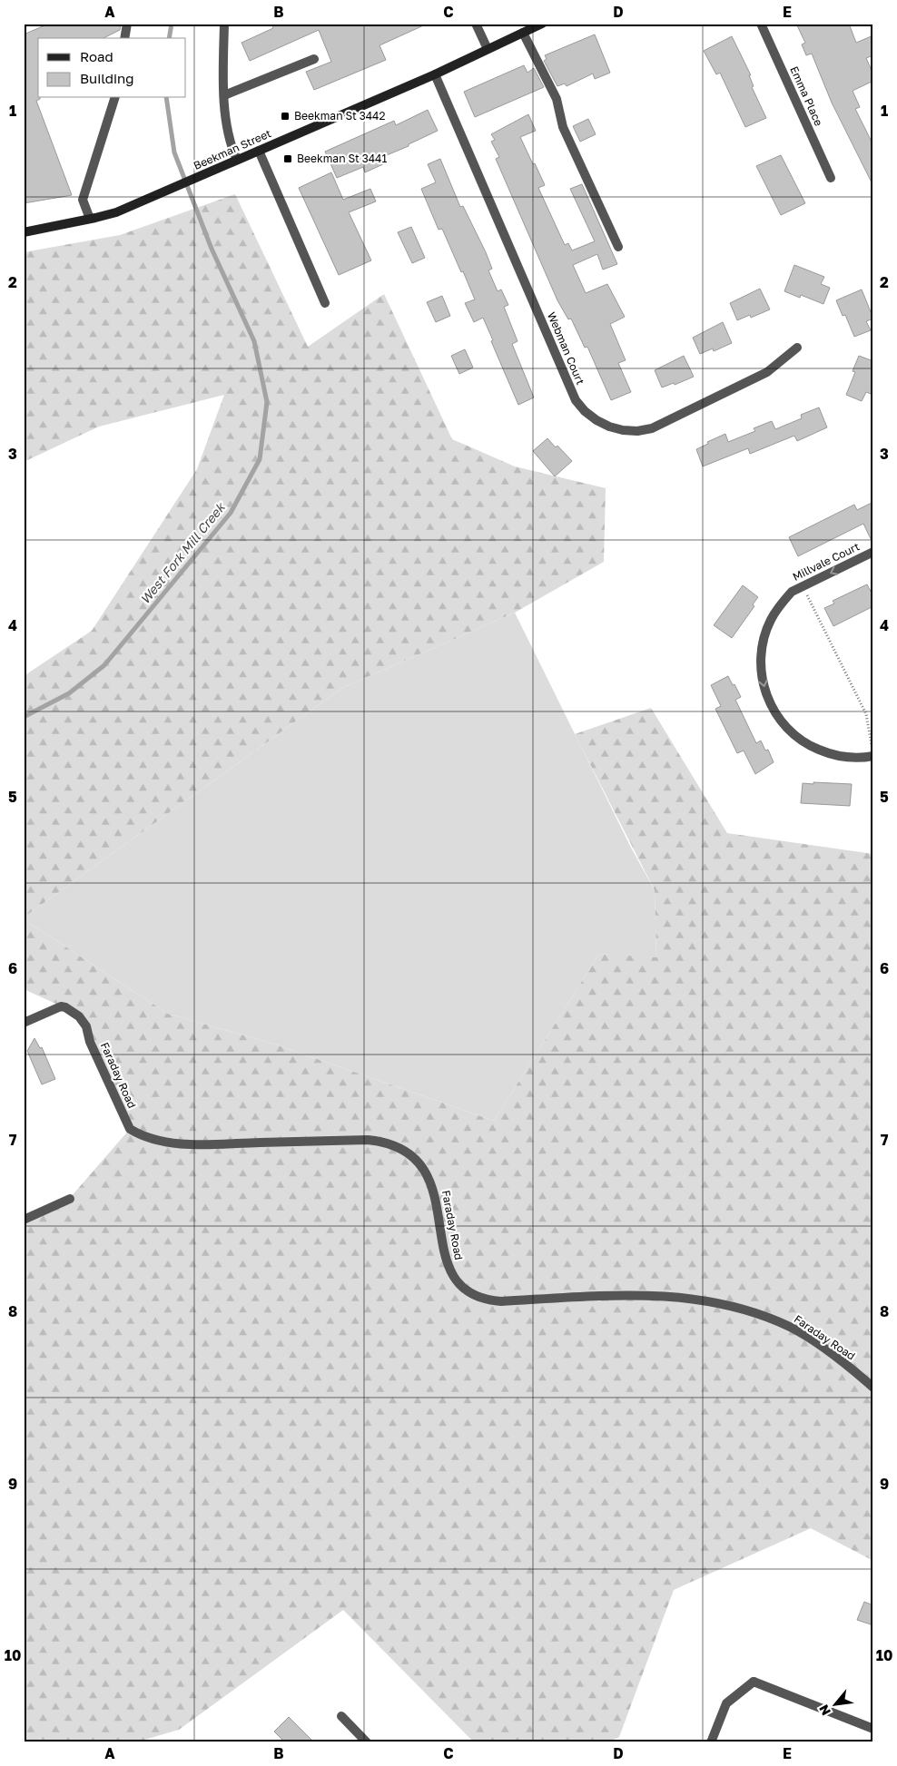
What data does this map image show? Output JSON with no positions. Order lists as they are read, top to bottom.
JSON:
{
  "streets": {
    "main road": ["Beekman Street"],
    "street": [
      "Emma Place",
      "Webman Court",
      "Millvale Court",
      "Faraday Road"
    ]
  },
  "crossings": [
    ["Beekman Street", "Webman Court"]
  ],
  "water": ["West Fork Mill Creek"],
  "places": {
    "transit": ["Beekman St 3442", "Beekman St 3441"]
  },
  "legend": ["Road", "Building"],
  "north": "bottom left",
  "grid": {
    "columns": [
      "A",
      "B",
      "C",
      "D",
      "E"
    ],
    "rows": [
      "1",
      "2",
      "3",
      "4",
      "5",
      "6",
      "7",
      "8",
      "9",
      "10"
    ]
  }
}
